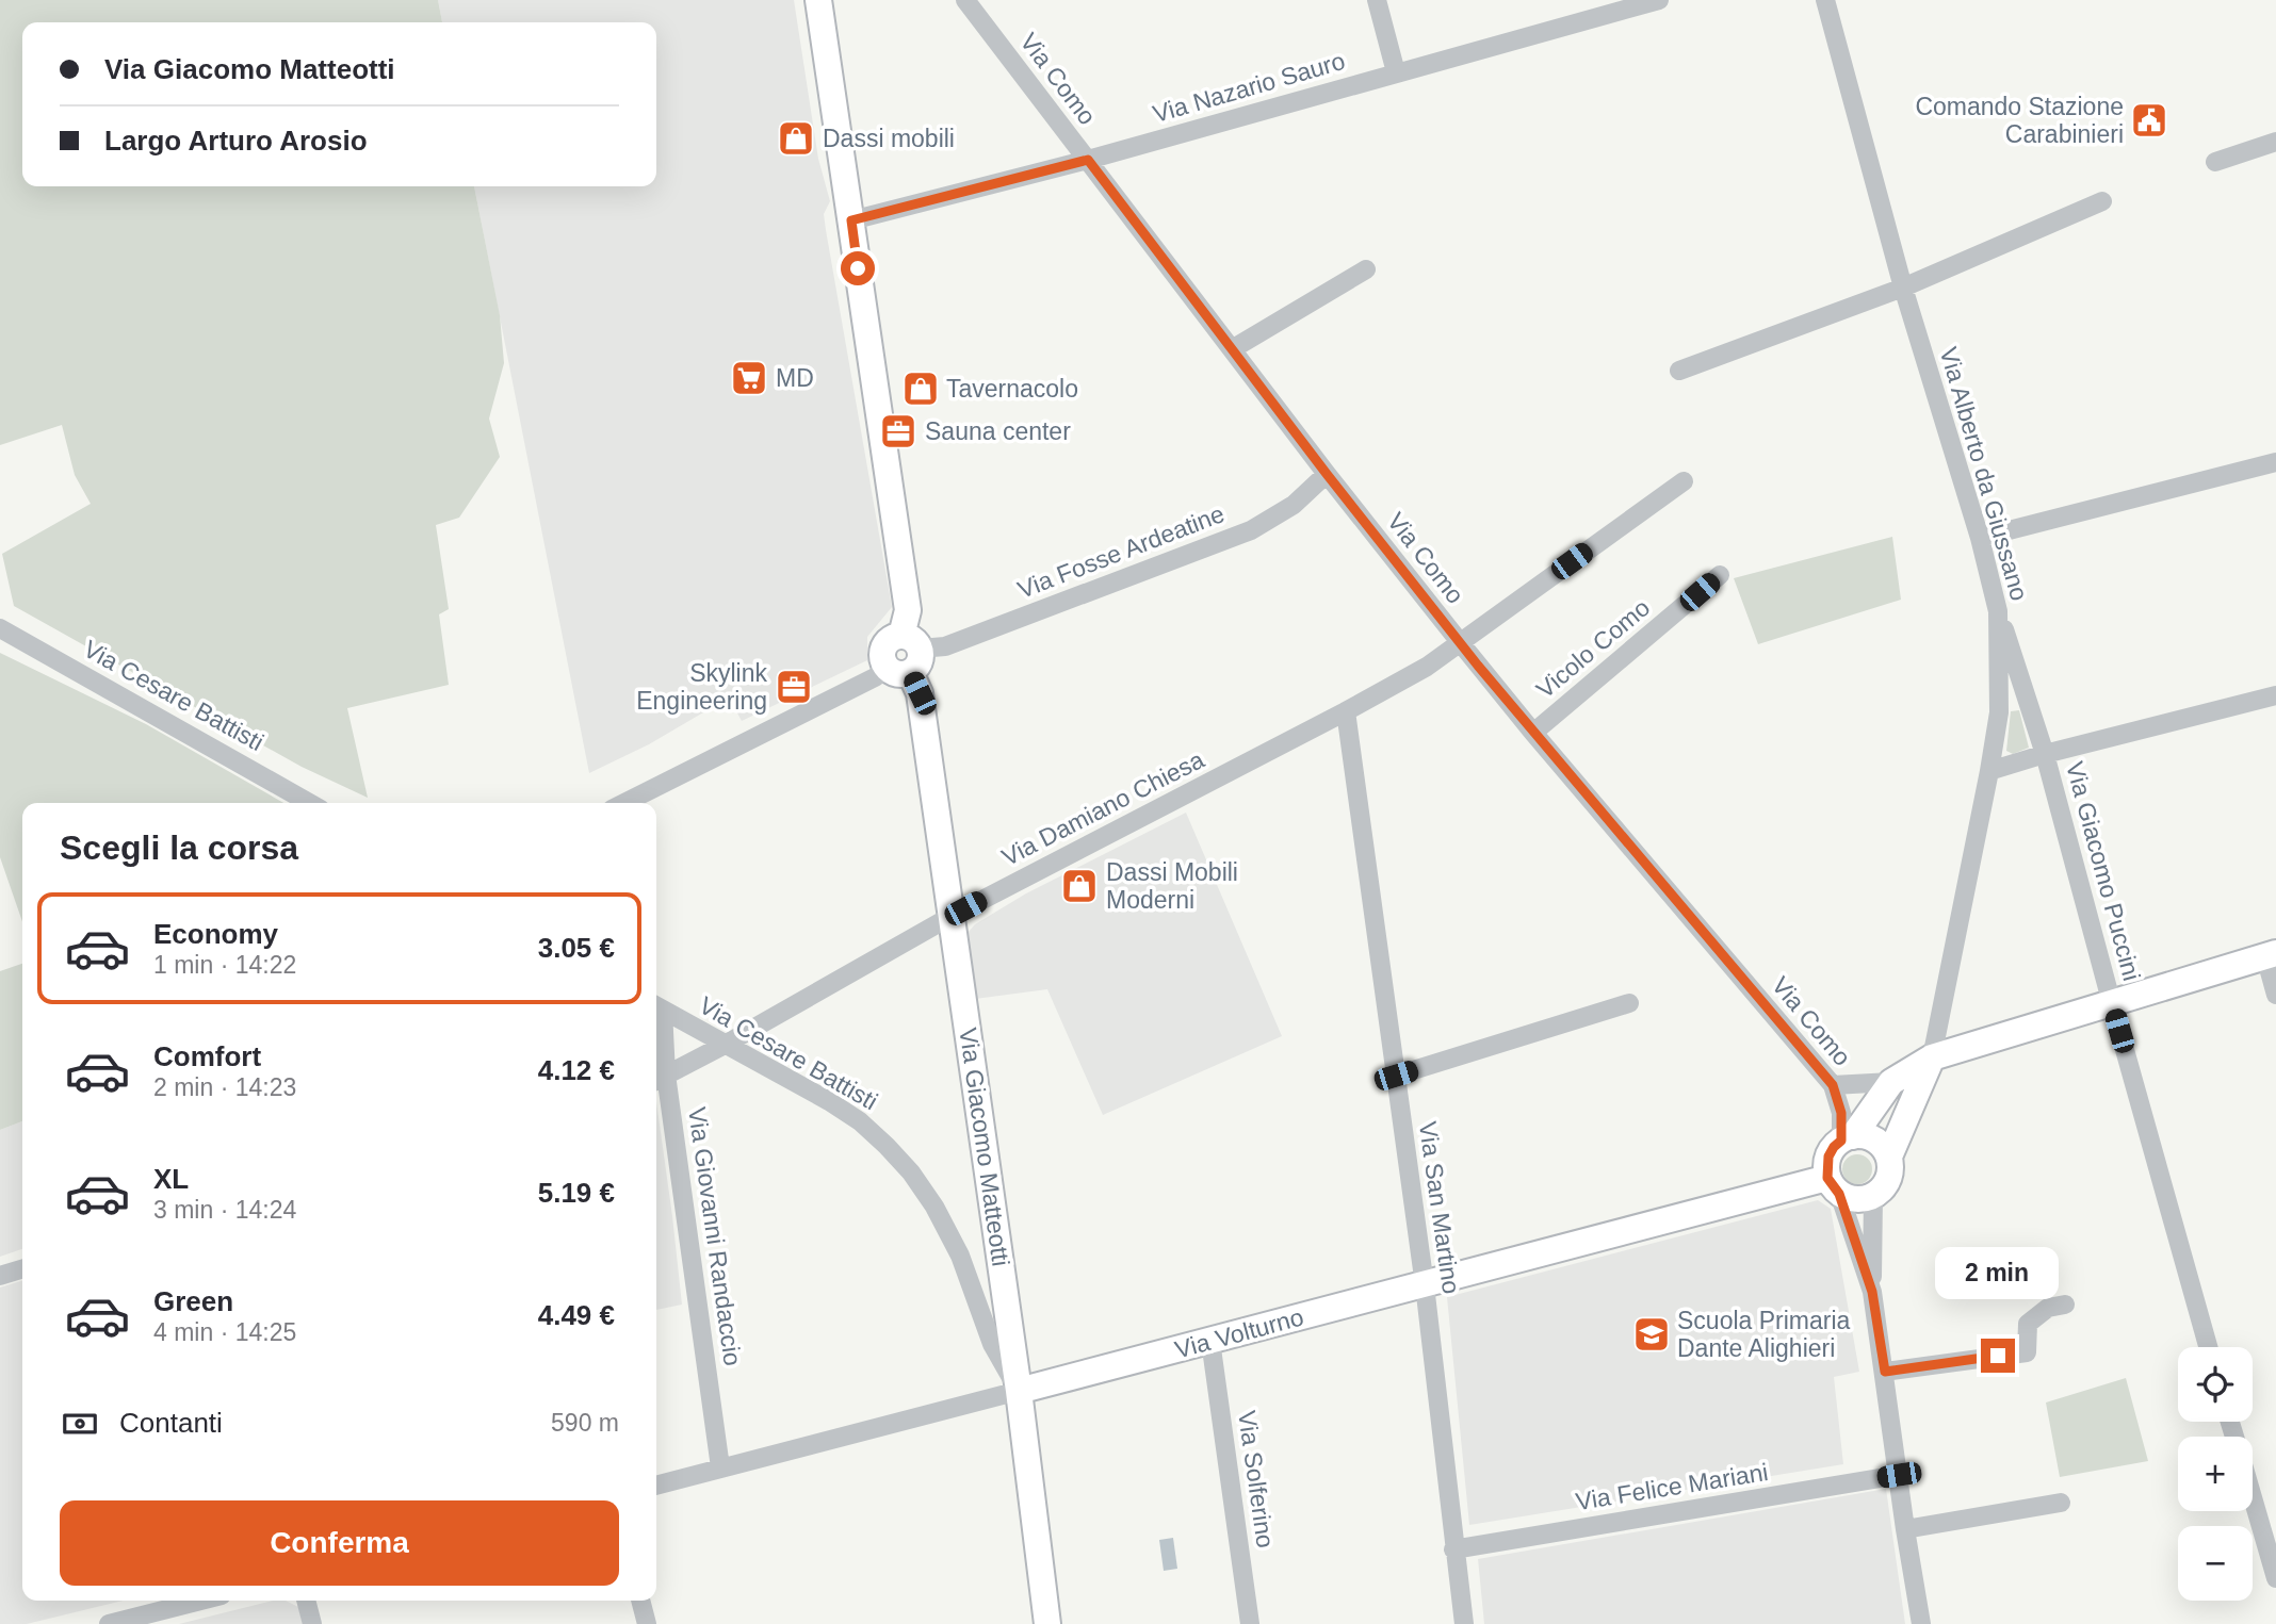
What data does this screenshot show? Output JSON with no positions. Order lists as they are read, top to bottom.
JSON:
{
  "streets": {
    "street": [
      "Via Como",
      "Via Nazario Sauro",
      "Via Alberto da Giussano",
      "Via Fosse Ardeatine",
      "Vicolo Como",
      "Via Cesare Battisti",
      "Via Damiano Chiesa",
      "Via Giacomo Puccini",
      "Via Giacomo Matteotti",
      "Via San Martino",
      "Via Giovanni Randaccio",
      "Via Volturno",
      "Via Solferino",
      "Via Felice Mariani"
    ]
  },
  "crossings": [
    ["Via Como", "Via Nazario Sauro"],
    ["Via Como", "Via Fosse Ardeatine"],
    ["Via Como", "Vicolo Como"],
    ["Via Como", "Via Damiano Chiesa"],
    ["Via Como", "Via Volturno"],
    ["Via Nazario Sauro", "Via Giacomo Matteotti"],
    ["Via Alberto da Giussano", "Via Giacomo Puccini"],
    ["Via Fosse Ardeatine", "Via Giacomo Matteotti"],
    ["Via Cesare Battisti", "Via Damiano Chiesa"],
    ["Via Cesare Battisti", "Via Giacomo Matteotti"],
    ["Via Cesare Battisti", "Via Giovanni Randaccio"],
    ["Via Cesare Battisti", "Via Volturno"],
    ["Via Damiano Chiesa", "Via Giacomo Matteotti"],
    ["Via Damiano Chiesa", "Via San Martino"],
    ["Via Damiano Chiesa", "Via Giovanni Randaccio"],
    ["Via Giacomo Matteotti", "Via Volturno"],
    ["Via San Martino", "Via Volturno"],
    ["Via San Martino", "Via Felice Mariani"],
    ["Via Giovanni Randaccio", "Via Volturno"],
    ["Via Volturno", "Via Solferino"]
  ],
  "places": {
    "public building": ["Comando Stazione Carabinieri"],
    "shop": ["Dassi mobili", "Tavernacolo", "Dassi Mobili Moderni"],
    "supermarket": ["MD"],
    "office": ["Sauna center", "Skylink Engineering"],
    "school or university": ["Scuola Primaria Dante Alighieri"]
  },
  "page": {
    "banner": ["Via Giacomo Matteotti", "Largo Arturo Arosio"],
    "heading": "Scegli la corsa",
    "list": [
      {
        "name": "Economy",
        "note": "1 min · 14:22",
        "value": "3.05 €"
      },
      {
        "name": "Comfort",
        "note": "2 min · 14:23",
        "value": "4.12 €"
      },
      {
        "name": "XL",
        "note": "3 min · 14:24",
        "value": "5.19 €"
      },
      {
        "name": "Green",
        "note": "4 min · 14:25",
        "value": "4.49 €"
      }
    ],
    "bubble": "2 min",
    "map_buttons": ["+", "−"],
    "pay": ["Contanti", "590 m"],
    "buttons": "Conferma"
  }
}
